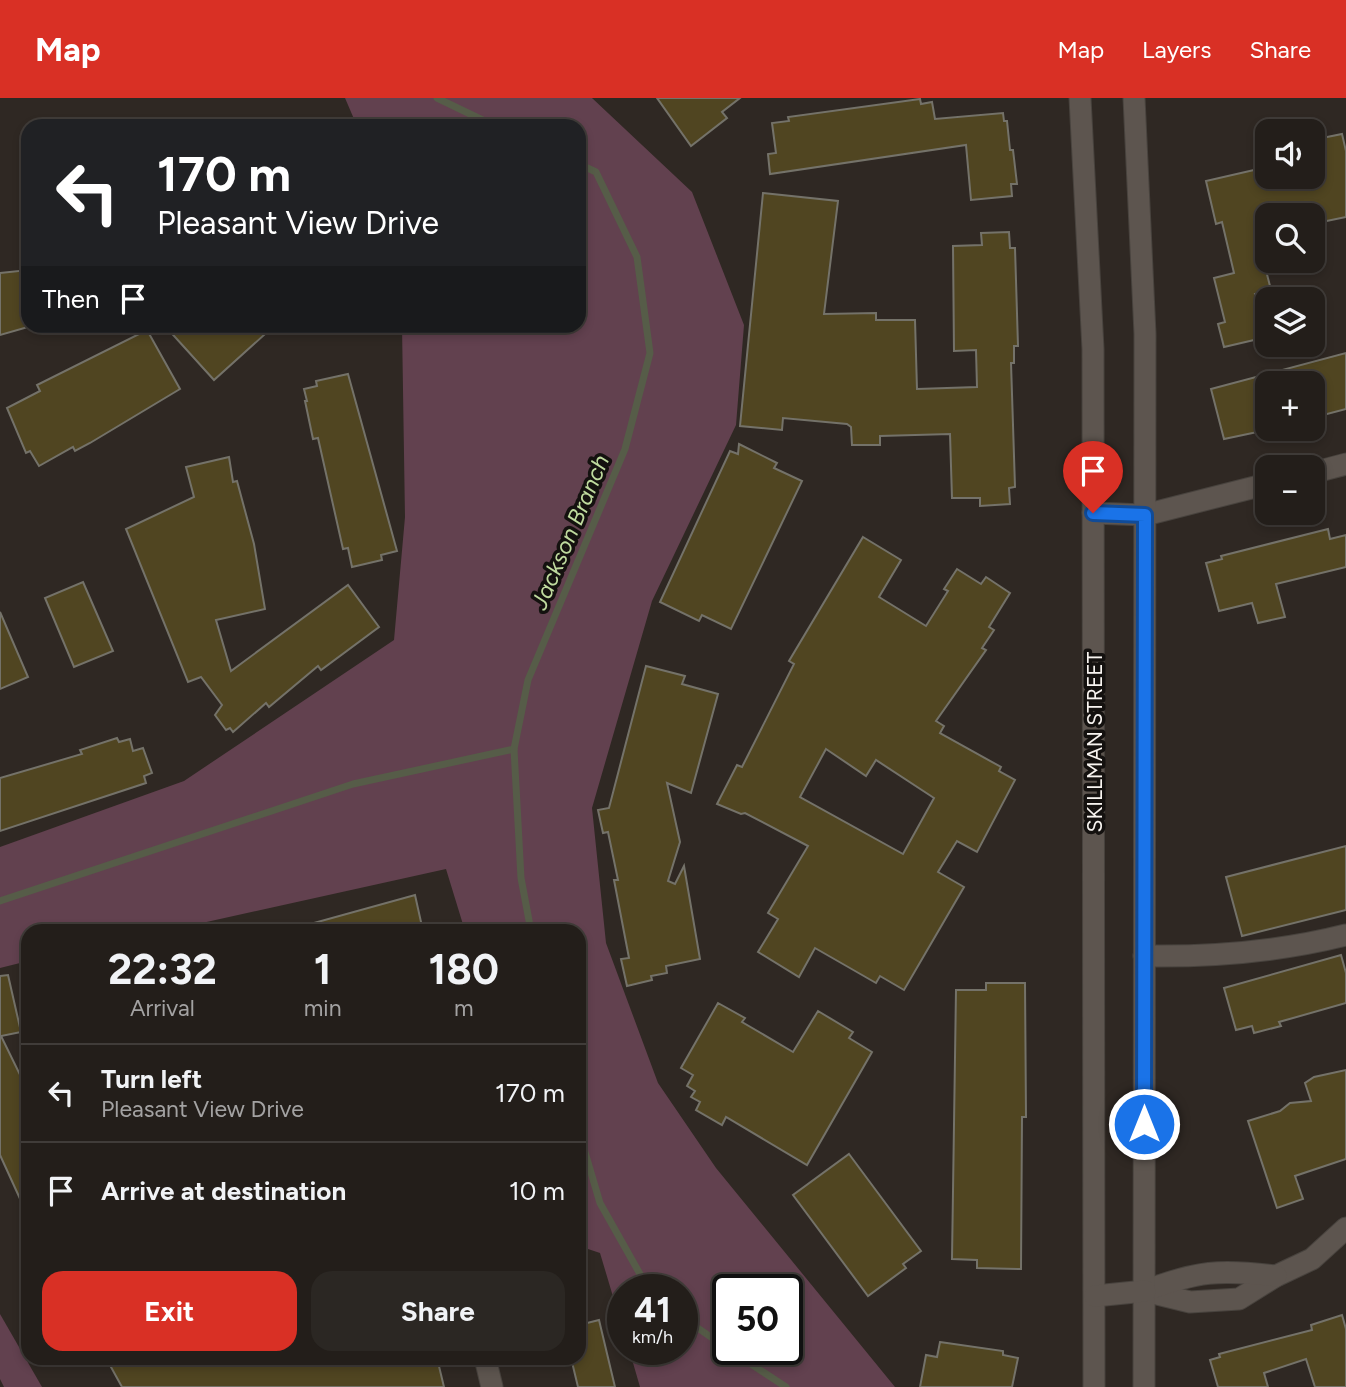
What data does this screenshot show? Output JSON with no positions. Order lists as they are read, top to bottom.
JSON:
{
  "streets": {
    "main road": ["SKILLMAN STREET"]
  },
  "water": ["Jackson Branch"],
  "page": {
    "header": "Map",
    "nav": ["Map", "Layers", "Share"],
    "map_buttons": ["+", "−"],
    "turn": ["170 m", "Pleasant View Drive"],
    "then": "Then",
    "eta": [
      "22:32",
      "Arrival",
      "1",
      "min",
      "180",
      "m"
    ],
    "list": [
      {
        "name": "Turn left",
        "note": "Pleasant View Drive",
        "value": "170 m"
      },
      {
        "name": "Arrive at destination",
        "value": "10 m"
      }
    ],
    "buttons": ["Exit", "Share"],
    "speed": "41 km/h",
    "limit": "50"
  }
}
